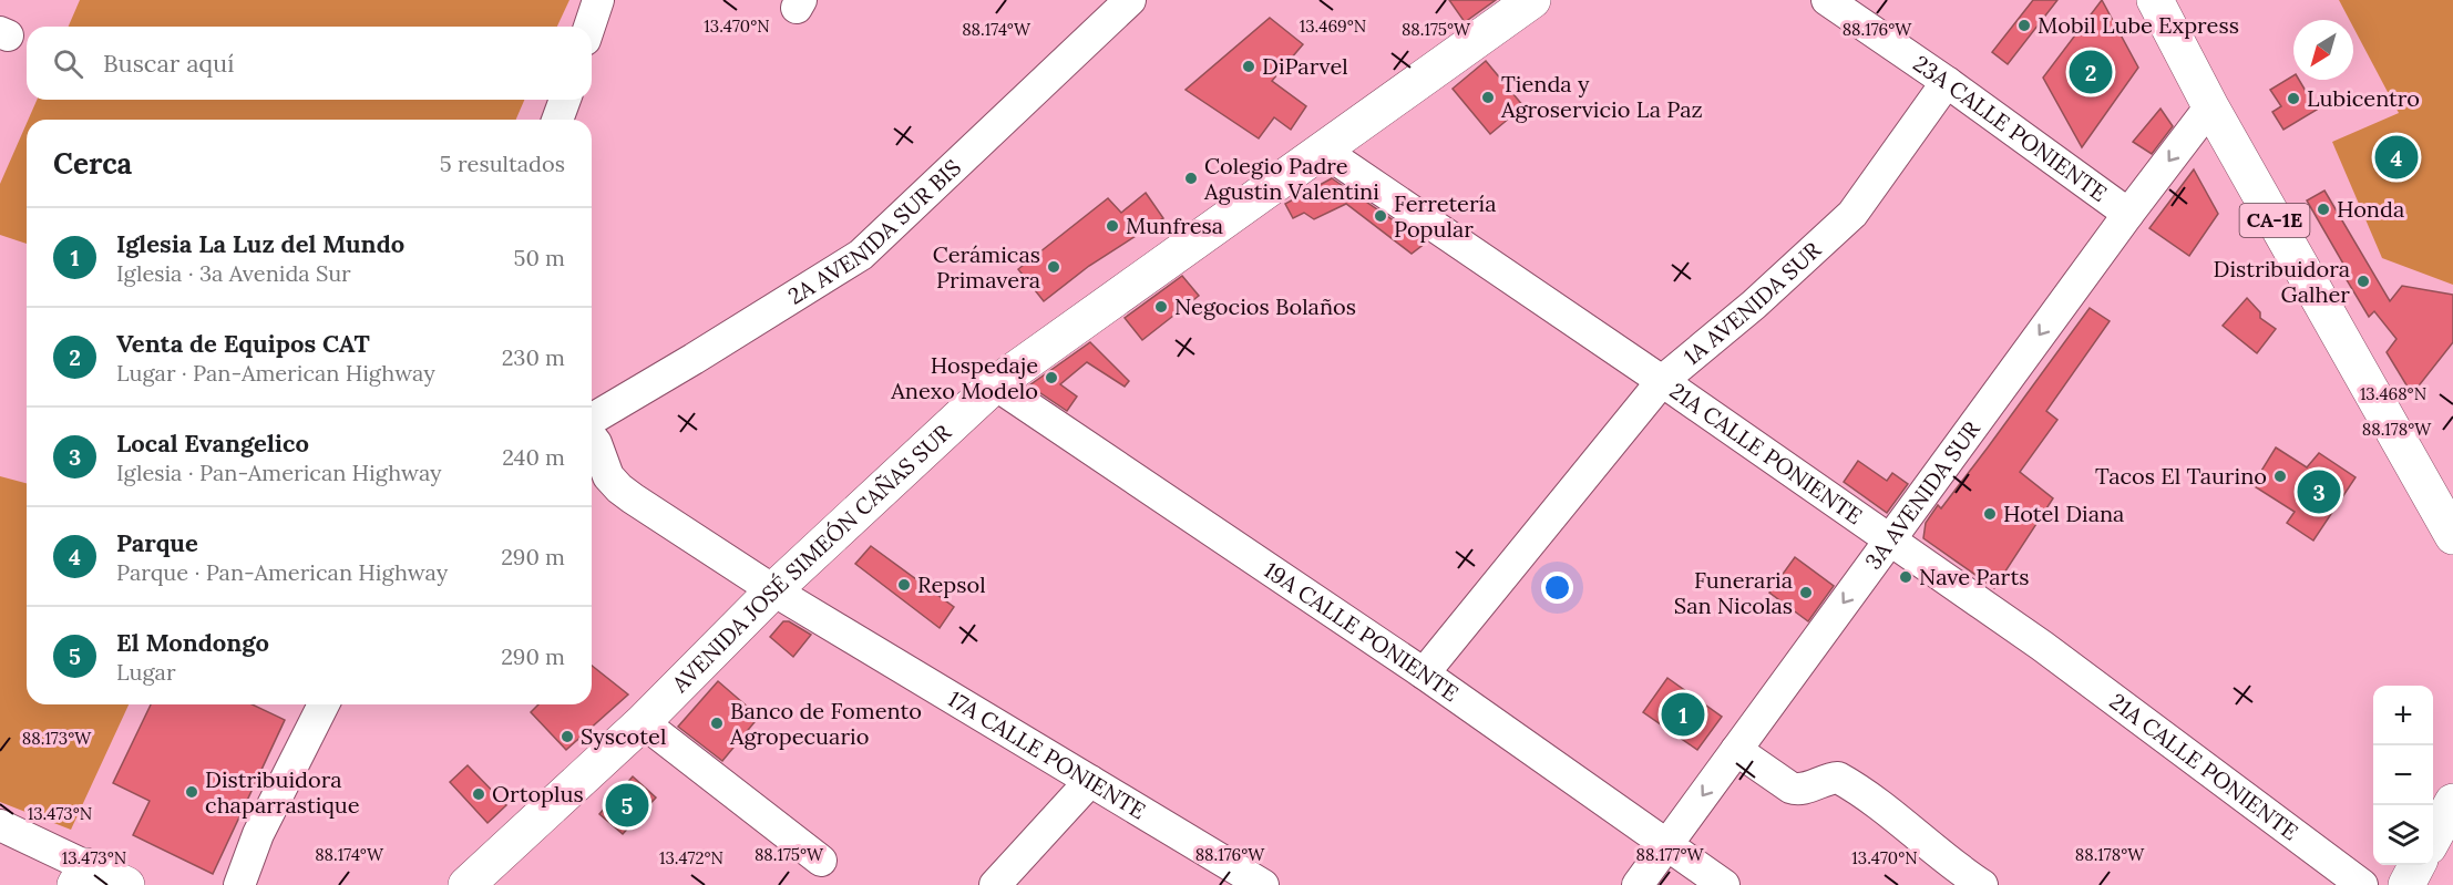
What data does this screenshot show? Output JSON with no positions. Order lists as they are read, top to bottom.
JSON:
{
  "streets": {
    "main road": ["CA-1E", "AVENIDA JOSÉ SIMEÓN CAÑAS SUR"],
    "street": [
      "23A CALLE PONIENTE",
      "2A AVENIDA SUR BIS",
      "1A AVENIDA SUR",
      "21A CALLE PONIENTE",
      "3A AVENIDA SUR",
      "19A CALLE PONIENTE",
      "17A CALLE PONIENTE"
    ]
  },
  "crossings": [
    ["23A CALLE PONIENTE", "1A AVENIDA SUR"],
    ["23A CALLE PONIENTE", "3A AVENIDA SUR"],
    ["CA-1E", "3A AVENIDA SUR"],
    ["1A AVENIDA SUR", "21A CALLE PONIENTE"],
    ["1A AVENIDA SUR", "19A CALLE PONIENTE"],
    ["21A CALLE PONIENTE", "3A AVENIDA SUR"],
    ["21A CALLE PONIENTE", "AVENIDA JOSÉ SIMEÓN CAÑAS SUR"],
    ["3A AVENIDA SUR", "19A CALLE PONIENTE"],
    ["AVENIDA JOSÉ SIMEÓN CAÑAS SUR", "19A CALLE PONIENTE"],
    ["AVENIDA JOSÉ SIMEÓN CAÑAS SUR", "17A CALLE PONIENTE"]
  ],
  "one_way": ["3A AVENIDA SUR"],
  "places": [
    "Mobil Lube Express",
    "DiParvel",
    "Tienda y Agroservicio La Paz",
    "Lubicentro",
    "Colegio Padre Agustin Valentini",
    "Honda",
    "Ferretería Popular",
    "Munfresa",
    "Cerámicas Primavera",
    "Distribuidora Galher",
    "Negocios Bolaños",
    "Hospedaje Anexo Modelo",
    "Tacos El Taurino",
    "Hotel Diana",
    "Nave Parts",
    "Repsol",
    "Funeraria San Nicolas",
    "Banco de Fomento Agropecuario",
    "Syscotel",
    "Distribuidora chaparrastique",
    "Ortoplus"
  ],
  "north": "bottom left",
  "page": {
    "search": "Buscar aquí",
    "pins": [
      "2",
      "4",
      "3",
      "1",
      "5"
    ],
    "heading": ["Cerca", "5 resultados"],
    "list": [
      {
        "mark": "1",
        "name": "Iglesia La Luz del Mundo",
        "note": "Iglesia · 3a Avenida Sur",
        "value": "50 m"
      },
      {
        "mark": "2",
        "name": "Venta de Equipos CAT",
        "note": "Lugar · Pan-American Highway",
        "value": "230 m"
      },
      {
        "mark": "3",
        "name": "Local Evangelico",
        "note": "Iglesia · Pan-American Highway",
        "value": "240 m"
      },
      {
        "mark": "4",
        "name": "Parque",
        "note": "Parque · Pan-American Highway",
        "value": "290 m"
      },
      {
        "mark": "5",
        "name": "El Mondongo",
        "note": "Lugar",
        "value": "290 m"
      }
    ],
    "map_buttons": ["+", "−"]
  },
  "coordinates": [
    "13.470°N",
    "13.469°N",
    "88.174°W",
    "88.175°W",
    "88.176°W",
    "13.468°N",
    "88.178°W",
    "88.173°W",
    "13.473°N",
    "88.177°W",
    "13.472°N"
  ]
}
